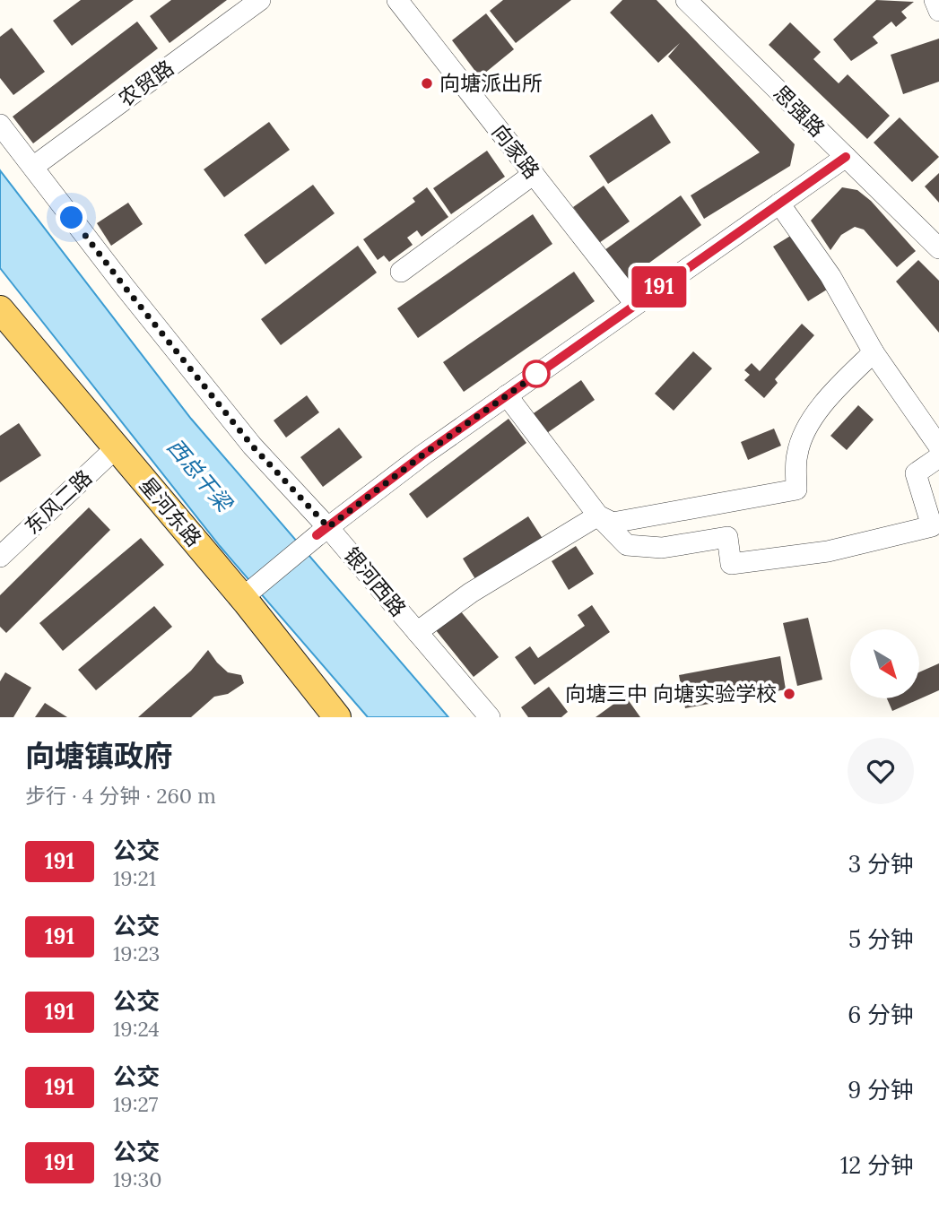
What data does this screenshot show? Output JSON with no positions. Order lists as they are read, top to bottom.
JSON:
{
  "streets": {
    "main road": ["星河东路"],
    "street": [
      "农贸路",
      "思强路",
      "向家路",
      "东风二路",
      "银河西路"
    ]
  },
  "crossings": [
    ["农贸路", "银河西路"],
    ["东风二路", "星河东路"]
  ],
  "water": ["西总干梁"],
  "places": ["向塘派出所", "向塘三中 向塘实验学校"],
  "lines": ["bus line 191"],
  "north": "bottom right",
  "page": {
    "on_map": "191",
    "heading": ["向塘镇政府", "步行 · 4 分钟 · 260 m"],
    "list": [
      {
        "mark": "191",
        "name": "公交",
        "note": "19:21",
        "value": "3 分钟"
      },
      {
        "mark": "191",
        "name": "公交",
        "note": "19:23",
        "value": "5 分钟"
      },
      {
        "mark": "191",
        "name": "公交",
        "note": "19:24",
        "value": "6 分钟"
      },
      {
        "mark": "191",
        "name": "公交",
        "note": "19:27",
        "value": "9 分钟"
      },
      {
        "mark": "191",
        "name": "公交",
        "note": "19:30",
        "value": "12 分钟"
      }
    ]
  }
}
